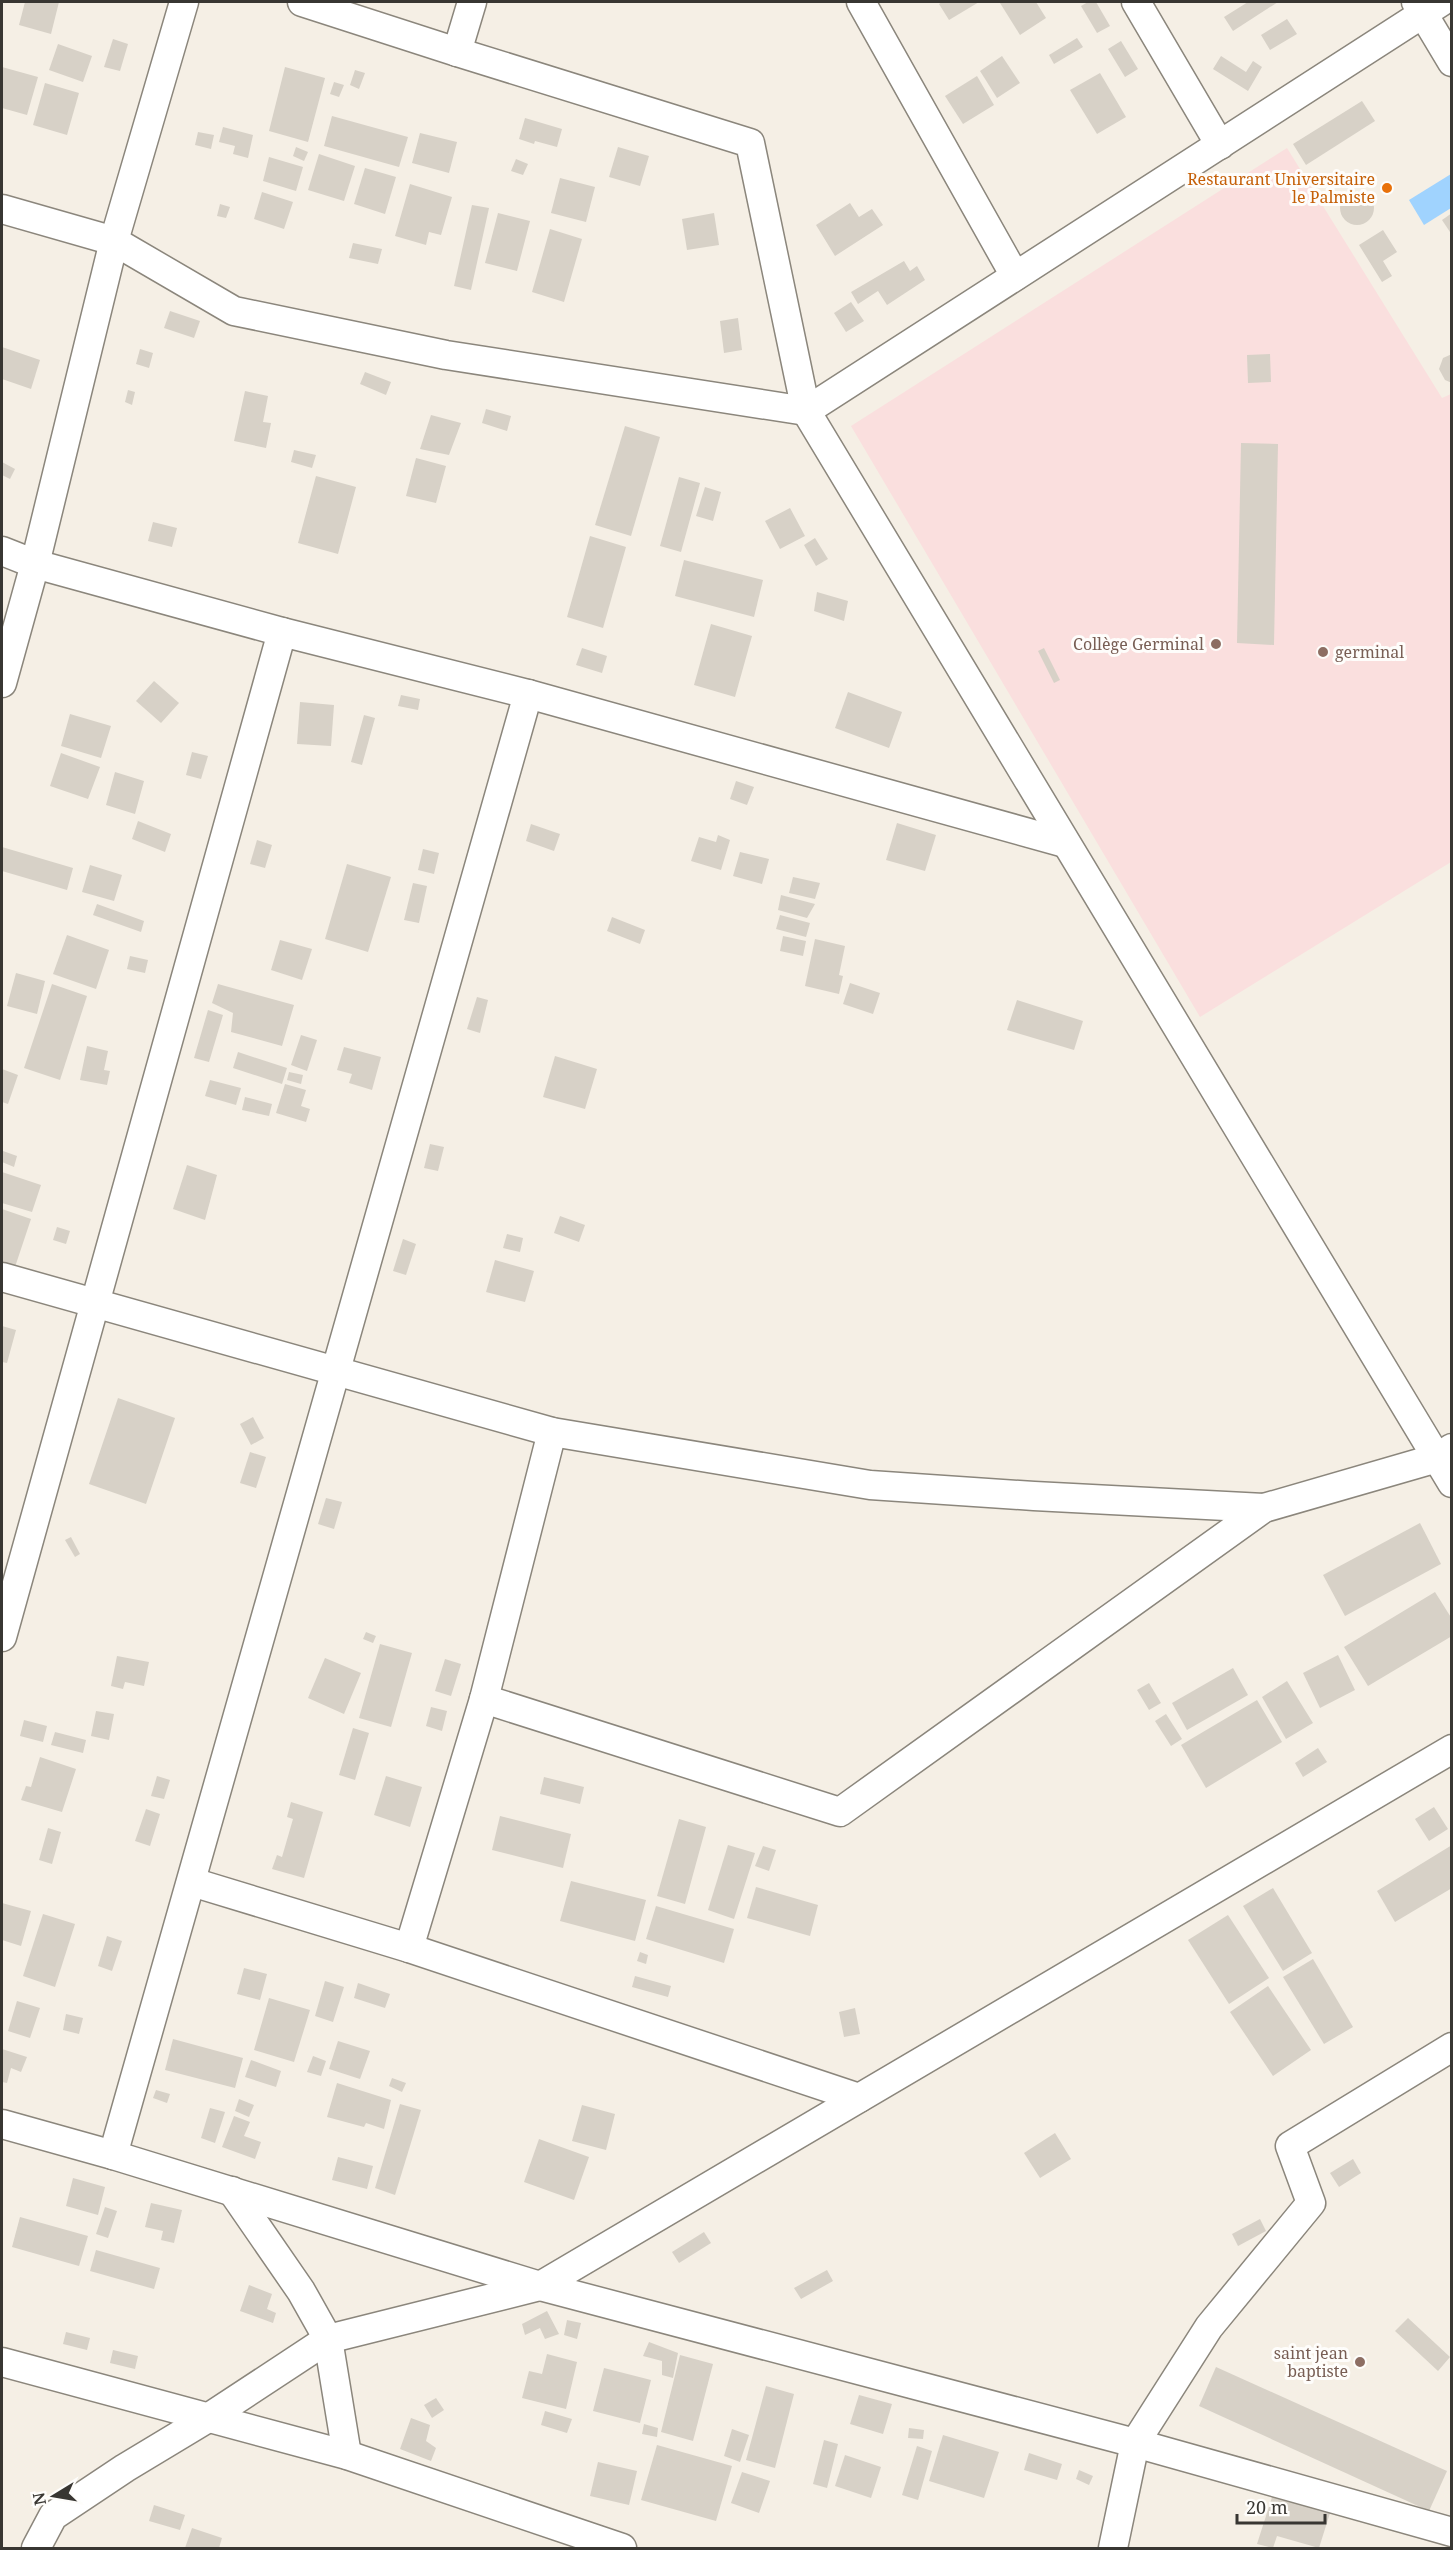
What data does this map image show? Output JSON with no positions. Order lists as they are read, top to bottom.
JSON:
{
  "places": [
    "Restaurant Universitaire le Palmiste",
    "Collège Germinal",
    "germinal",
    "saint jean baptiste"
  ],
  "scale_bar": "20 m",
  "north": "left"
}
